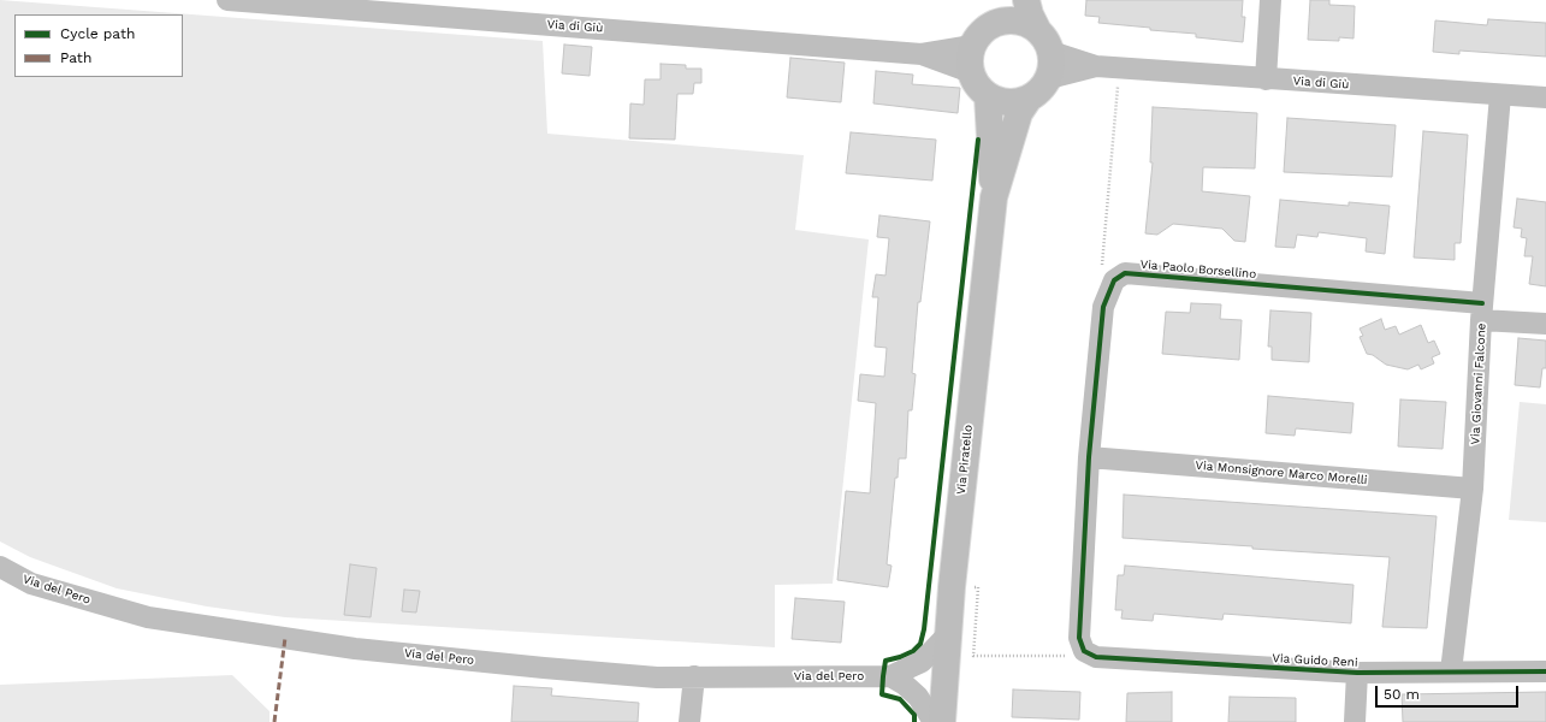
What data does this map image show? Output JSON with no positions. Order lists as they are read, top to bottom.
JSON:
{
  "streets": {
    "main road": ["Via Piratello"],
    "street": [
      "Via di Giù",
      "Via Paolo Borsellino",
      "Via Giovanni Falcone",
      "Via Monsignore Marco Morelli",
      "Via del Pero",
      "Via Guido Reni"
    ]
  },
  "crossings": [
    ["Via di Giù", "Via Giovanni Falcone"],
    ["Via di Giù", "Via Piratello"],
    ["Via Paolo Borsellino", "Via Giovanni Falcone"],
    ["Via Paolo Borsellino", "Via Monsignore Marco Morelli"],
    ["Via Paolo Borsellino", "Via Guido Reni"],
    ["Via Giovanni Falcone", "Via Monsignore Marco Morelli"],
    ["Via Giovanni Falcone", "Via Guido Reni"],
    ["Via Piratello", "Via del Pero"]
  ],
  "legend": ["Cycle path", "Path"],
  "scale_bar": "50 m"
}
